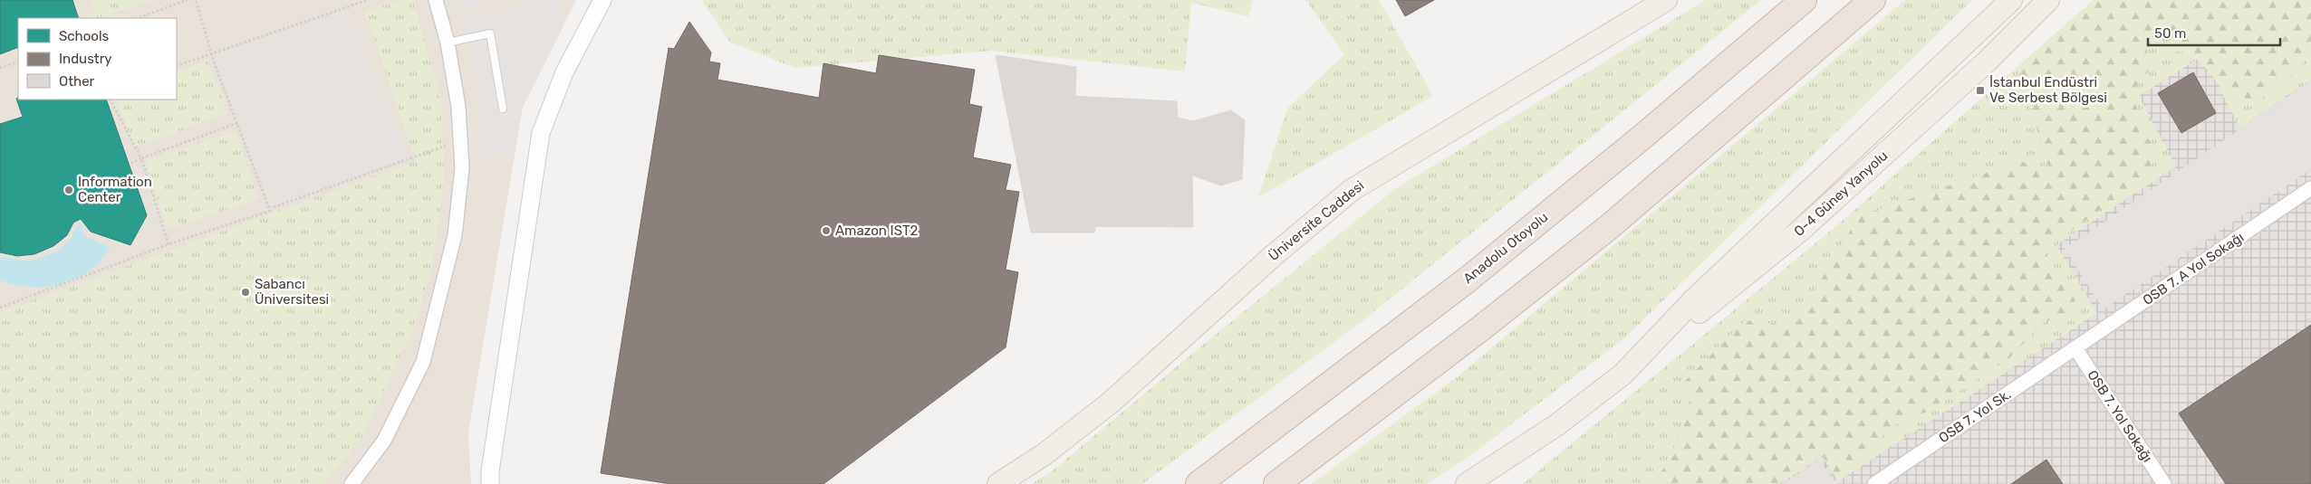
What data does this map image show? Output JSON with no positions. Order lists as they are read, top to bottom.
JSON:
{
  "streets": {
    "highway": ["Anadolu Otoyolu"],
    "main road": ["O-4 Güney Yanyolu", "Üniversite Caddesi"],
    "street": ["OSB 7. A Yol Sokağı", "OSB 7. Yol Sk.", "OSB 7. Yol Sokağı"]
  },
  "crossings": [
    ["OSB 7. A Yol Sokağı", "OSB 7. Yol Sk."],
    ["OSB 7. A Yol Sokağı", "OSB 7. Yol Sokağı"],
    ["OSB 7. Yol Sk.", "OSB 7. Yol Sokağı"]
  ],
  "places": {
    "transit": ["İstanbul Endüstri Ve Serbest Bölgesi"],
    "other": ["Information Center", "Amazon IST2", "Sabancı Üniversitesi"]
  },
  "legend": ["Schools", "Industry", "Other"],
  "scale_bar": "50 m"
}
